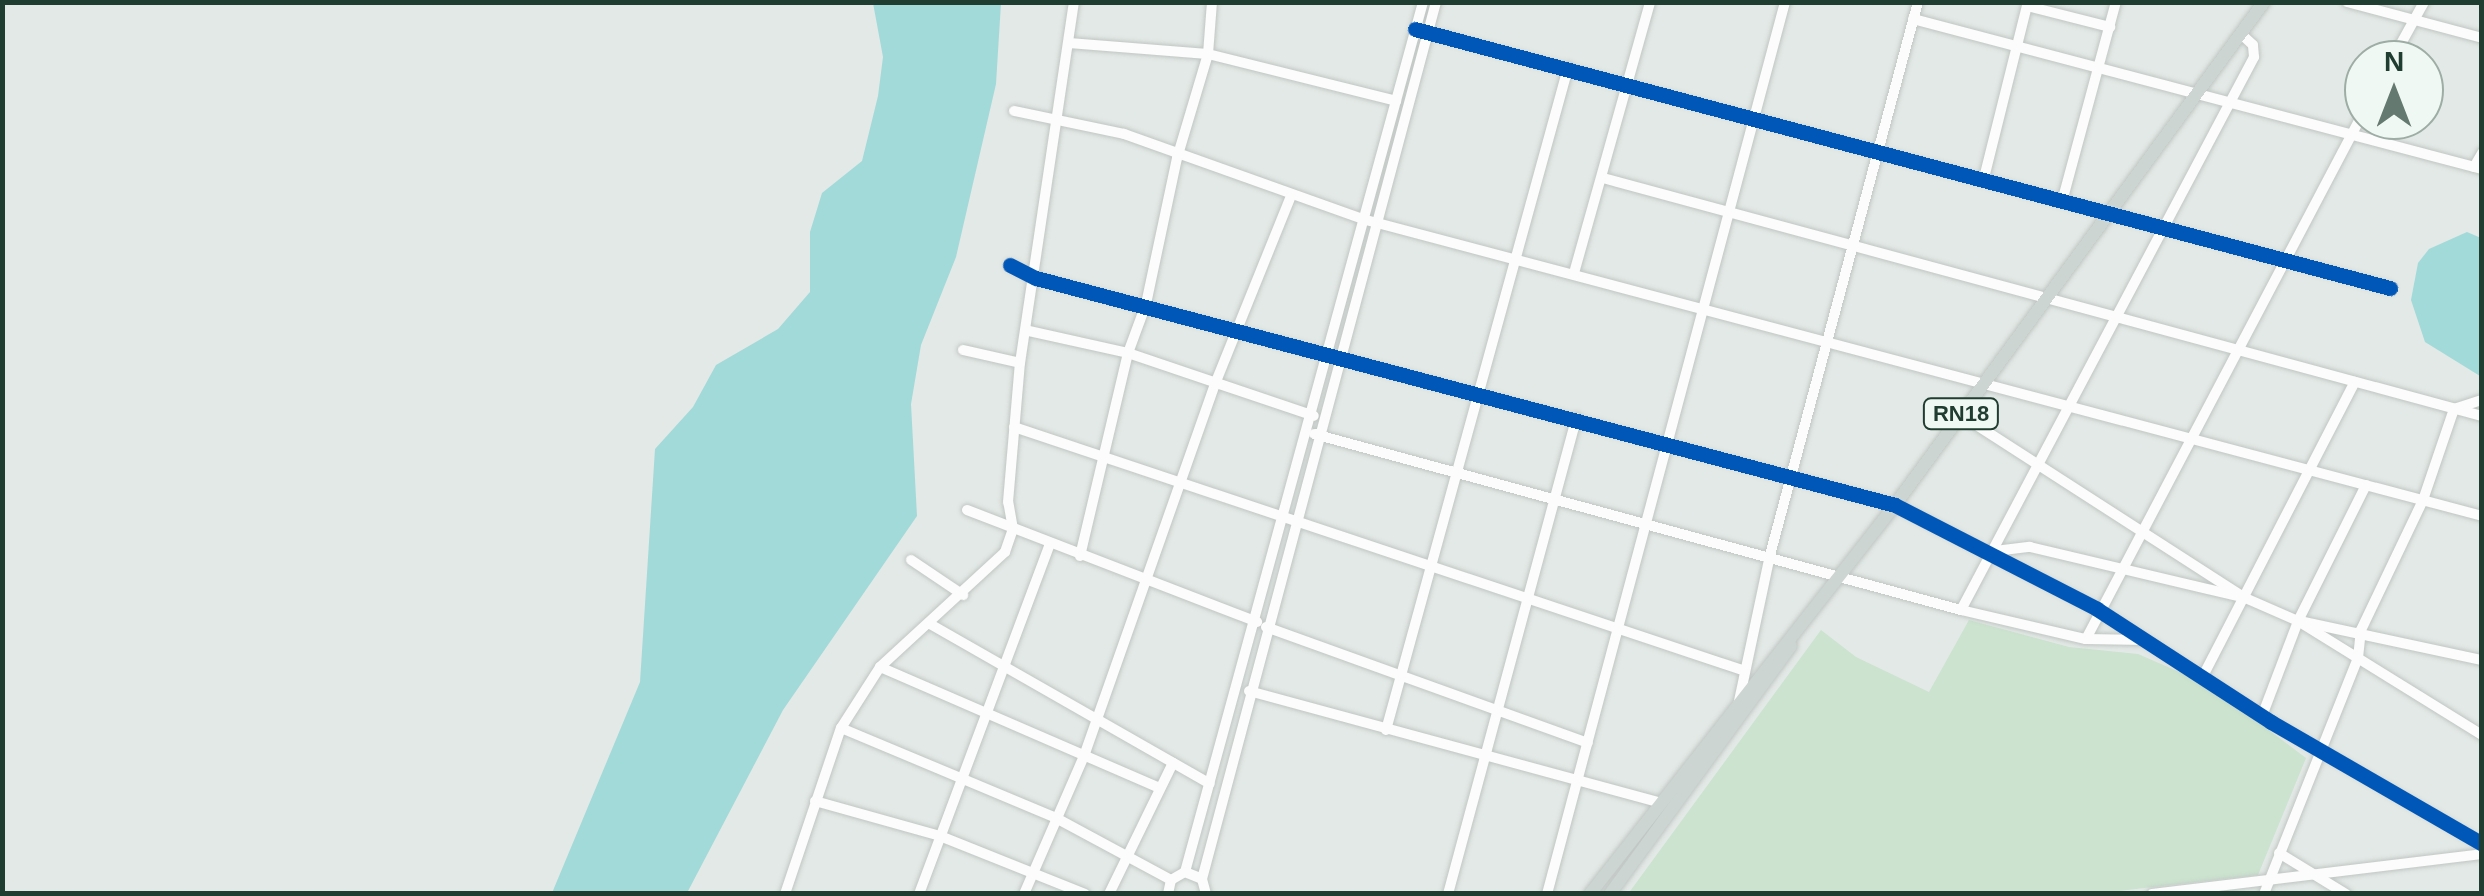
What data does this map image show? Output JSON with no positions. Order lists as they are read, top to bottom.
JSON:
{
  "streets": {
    "main road": ["RN18"]
  },
  "north": "top"
}
